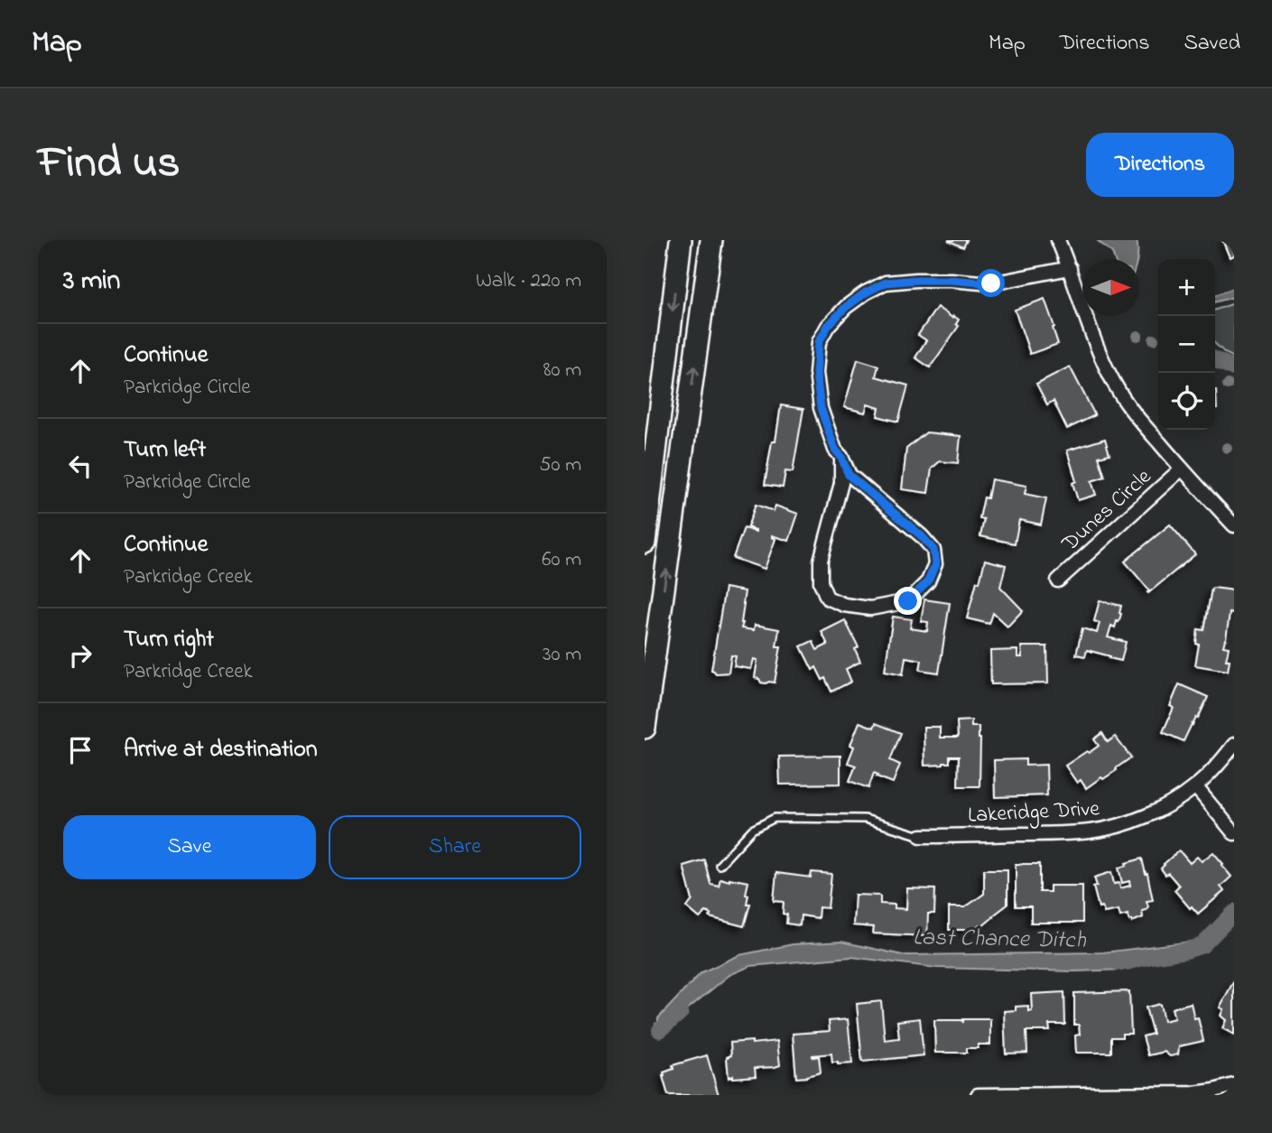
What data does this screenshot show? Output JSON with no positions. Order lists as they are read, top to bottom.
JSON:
{
  "streets": {
    "street": ["Dunes Circle", "Lakeridge Drive"]
  },
  "water": ["Last Chance Ditch"],
  "north": "right",
  "page": {
    "header": "Map",
    "nav": ["Map", "Directions", "Saved"],
    "title": "Find us",
    "buttons": [
      "Directions",
      ["Save", "Share"]
    ],
    "heading": ["3 min", "Walk · 220 m"],
    "map_buttons": ["+", "−"],
    "list": [
      ["Continue", "Parkridge Circle", "80 m"],
      ["Turn left", "Parkridge Circle", "50 m"],
      ["Continue", "Parkridge Creek", "60 m"],
      ["Turn right", "Parkridge Creek", "30 m"],
      "Arrive at destination"
    ]
  }
}
